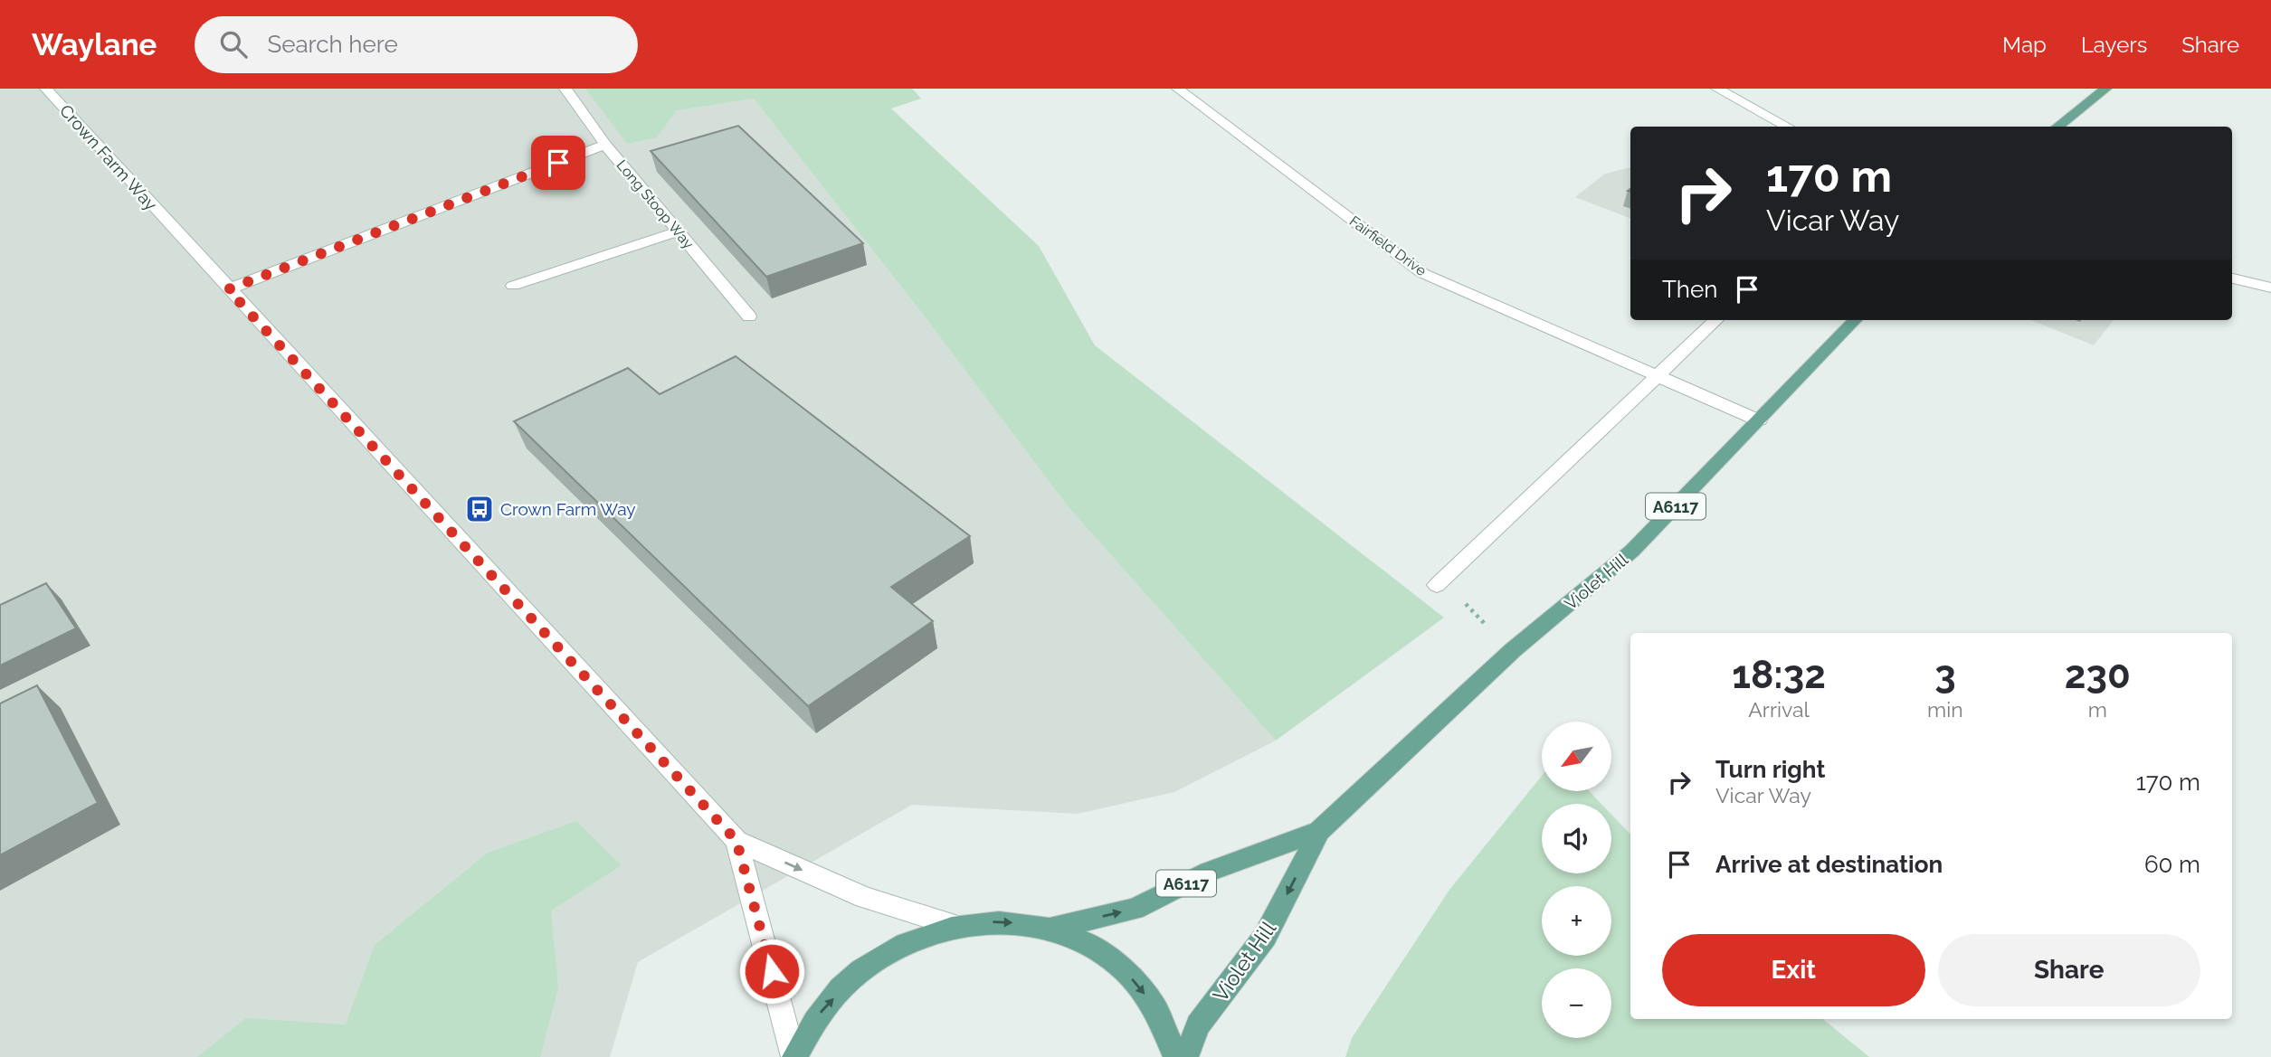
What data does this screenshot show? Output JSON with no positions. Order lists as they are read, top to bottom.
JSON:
{
  "streets": {
    "main road": ["A6117", "Violet Hill"],
    "street": ["Crown Farm Way", "Long Stoop Way", "Fairfield Drive"]
  },
  "crossings": [
    ["Crown Farm Way", "A6117"],
    ["Fairfield Drive", "Violet Hill"],
    ["A6117", "Violet Hill"]
  ],
  "places": {
    "bus stop": ["Crown Farm Way"]
  },
  "north": "bottom left",
  "page": {
    "header": "Waylane",
    "search": "Search here",
    "nav": ["Map", "Layers", "Share"],
    "turn": ["170 m", "Vicar Way"],
    "then": "Then",
    "eta": [
      "18:32",
      "Arrival",
      "3",
      "min",
      "230",
      "m"
    ],
    "map_buttons": ["+", "−"],
    "list": [
      {
        "name": "Turn right",
        "note": "Vicar Way",
        "value": "170 m"
      },
      {
        "name": "Arrive at destination",
        "value": "60 m"
      }
    ],
    "buttons": ["Exit", "Share"]
  }
}
